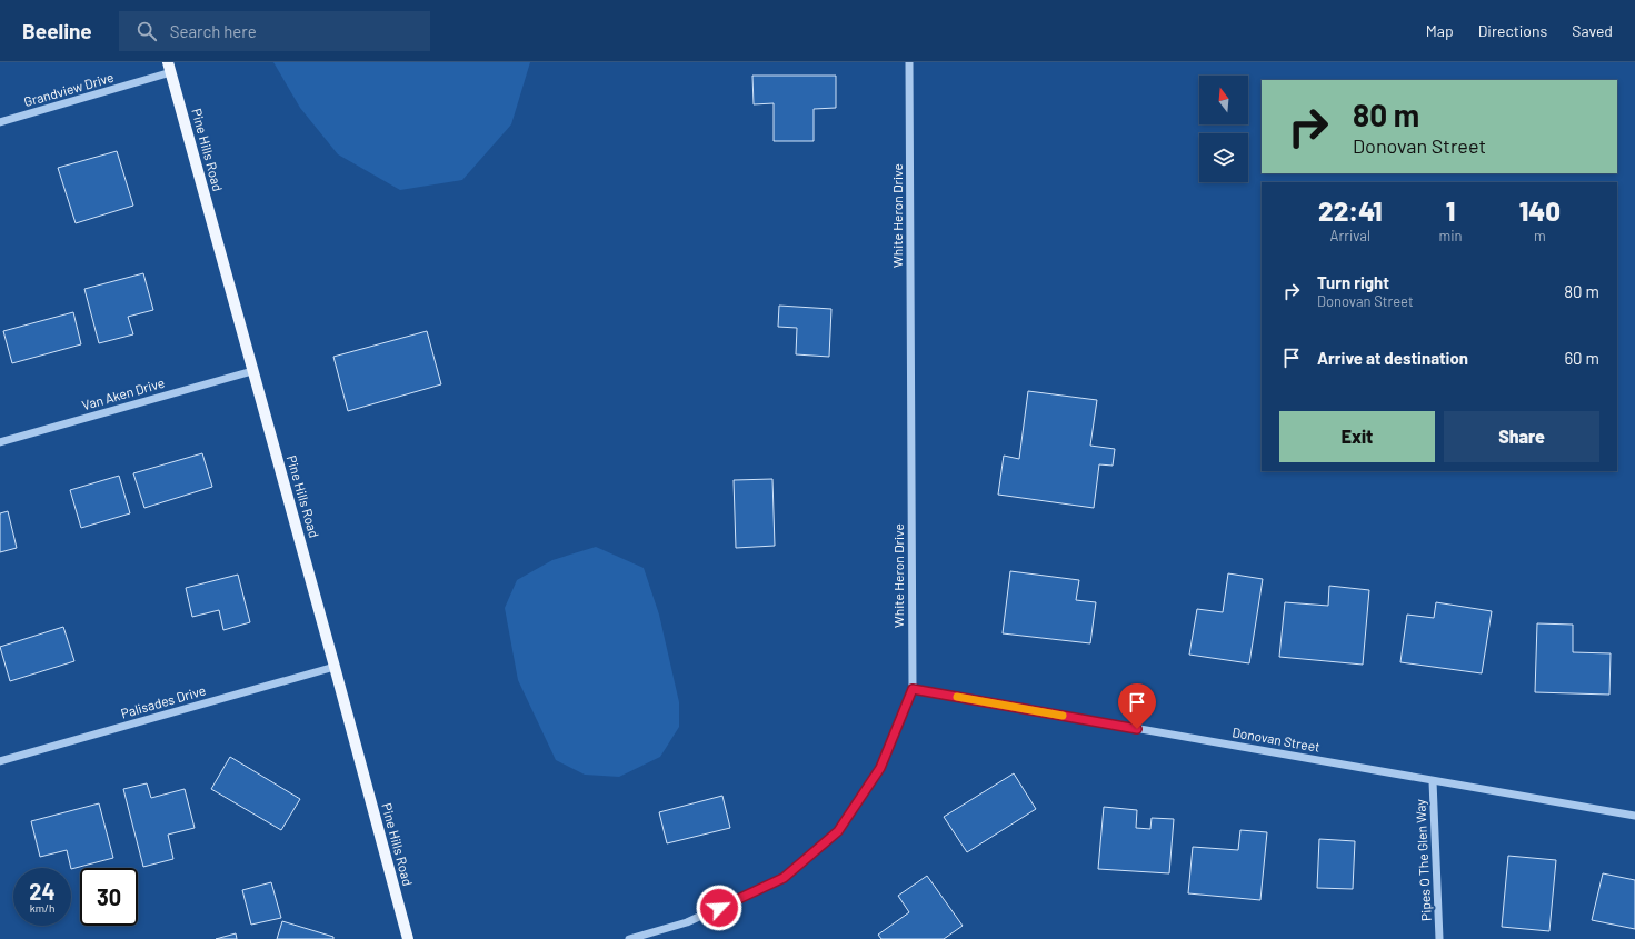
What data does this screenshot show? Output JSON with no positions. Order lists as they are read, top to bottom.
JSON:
{
  "streets": {
    "main road": ["Pine Hills Road"],
    "street": [
      "Grandview Drive",
      "White Heron Drive",
      "Van Aken Drive",
      "Palisades Drive",
      "Donovan Street",
      "Pipes O The Glen Way"
    ]
  },
  "crossings": [
    ["Grandview Drive", "Pine Hills Road"],
    ["Pine Hills Road", "Van Aken Drive"],
    ["Pine Hills Road", "Palisades Drive"],
    ["White Heron Drive", "Donovan Street"],
    ["Donovan Street", "Pipes O The Glen Way"]
  ],
  "north": "top",
  "page": {
    "header": "Beeline",
    "search": "Search here",
    "nav": ["Map", "Directions", "Saved"],
    "turn": ["80 m", "Donovan Street"],
    "eta": [
      "22:41",
      "Arrival",
      "1",
      "min",
      "140",
      "m"
    ],
    "list": [
      {
        "name": "Turn right",
        "note": "Donovan Street",
        "value": "80 m"
      },
      {
        "name": "Arrive at destination",
        "value": "60 m"
      }
    ],
    "buttons": ["Exit", "Share"],
    "speed": "24 km/h",
    "limit": "30"
  }
}
